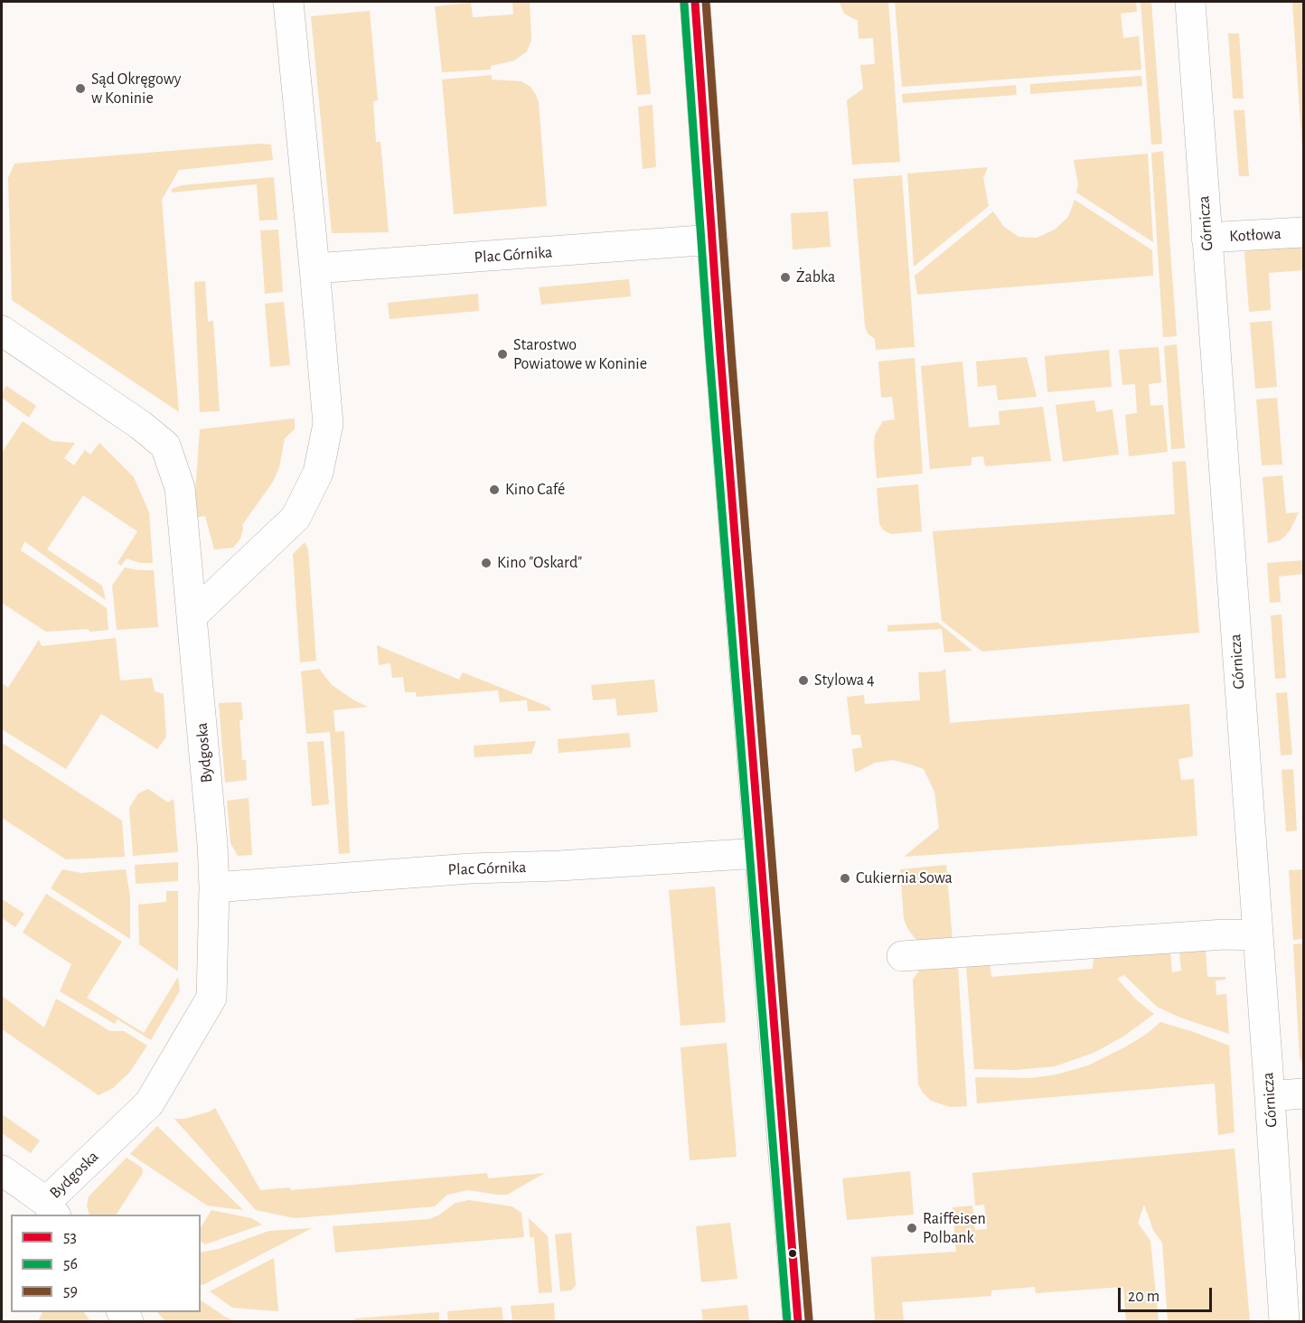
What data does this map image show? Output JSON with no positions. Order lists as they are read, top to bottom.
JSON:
{
  "streets": {
    "street": [
      "Górnicza",
      "Kotłowa",
      "Plac Górnika",
      "Bydgoska"
    ]
  },
  "crossings": [
    ["Górnicza", "Kotłowa"],
    ["Plac Górnika", "Bydgoska"]
  ],
  "places": [
    "Sąd Okręgowy w Koninie",
    "Żabka",
    "Starostwo Powiatowe w Koninie",
    "Kino Café",
    "Kino \"Oskard\"",
    "Stylowa 4",
    "Cukiernia Sowa",
    "Raiffeisen Polbank"
  ],
  "lines": ["transit line 53", "transit line 59", "transit line 56"],
  "legend": ["53", "56", "59"],
  "scale_bar": "20 m"
}
